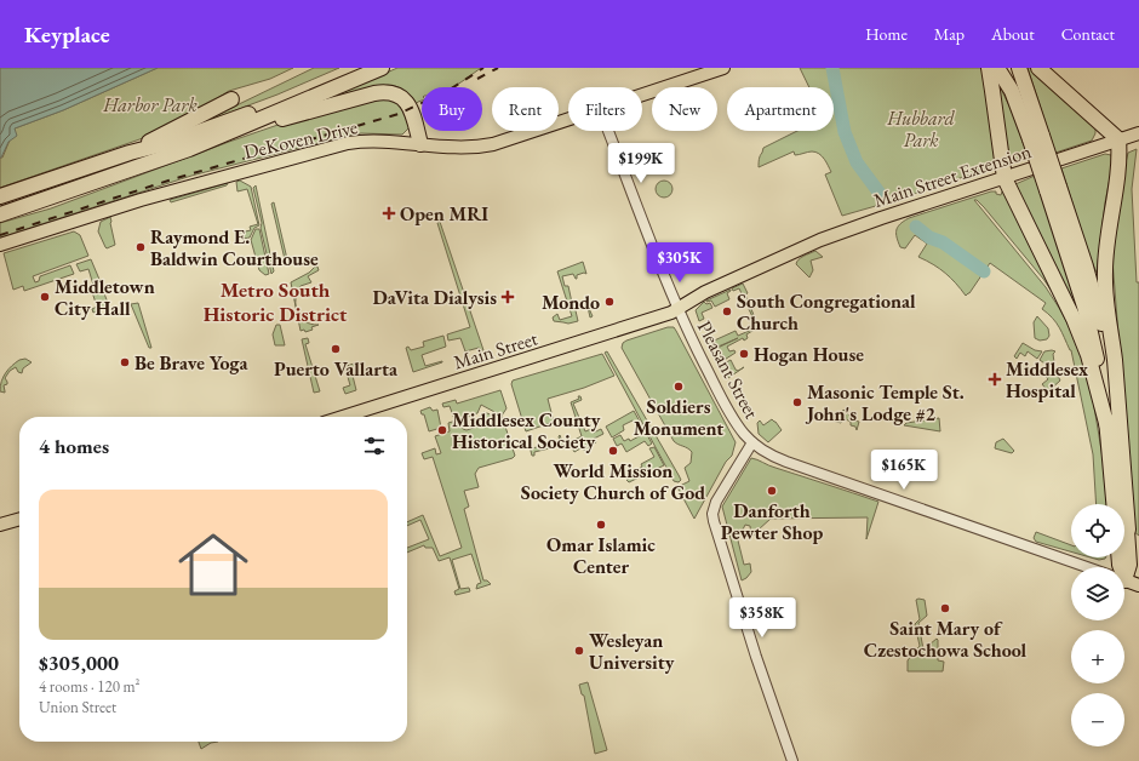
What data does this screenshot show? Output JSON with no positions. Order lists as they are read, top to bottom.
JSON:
{
  "streets": {
    "main road": ["DeKoven Drive", "Main Street Extension", "Main Street"],
    "street": ["Pleasant Street"]
  },
  "crossings": [
    ["Main Street Extension", "Main Street"],
    ["Main Street Extension", "Pleasant Street"],
    ["Main Street", "Pleasant Street"]
  ],
  "districts": ["Metro South Historic District"],
  "parks": ["Harbor Park", "Hubbard Park"],
  "places": {
    "health": ["Open MRI", "DaVita Dialysis", "Middlesex Hospital"],
    "other": [
      "Raymond E. Baldwin Courthouse",
      "Middletown City Hall",
      "Mondo",
      "South Congregational Church",
      "Puerto Vallarta",
      "Hogan House",
      "Be Brave Yoga",
      "Soldiers Monument",
      "Masonic Temple St. John's Lodge #2",
      "Middlesex County Historical Society",
      "World Mission Society Church of God",
      "Danforth Pewter Shop",
      "Omar Islamic Center",
      "Saint Mary of Czestochowa School",
      "Wesleyan University"
    ]
  },
  "page": {
    "header": "Keyplace",
    "nav": [
      "Home",
      "Map",
      "About",
      "Contact"
    ],
    "chip": [
      "Buy",
      "Rent",
      "Filters",
      "New",
      "Apartment"
    ],
    "price": [
      "$199K",
      "$305K",
      "$165K",
      "$358K"
    ],
    "heading": "4 homes",
    "list": [
      {
        "name": "$305,000",
        "note": "4 rooms · 120 m² · Union Street"
      }
    ],
    "map_buttons": ["+", "−"]
  }
}
